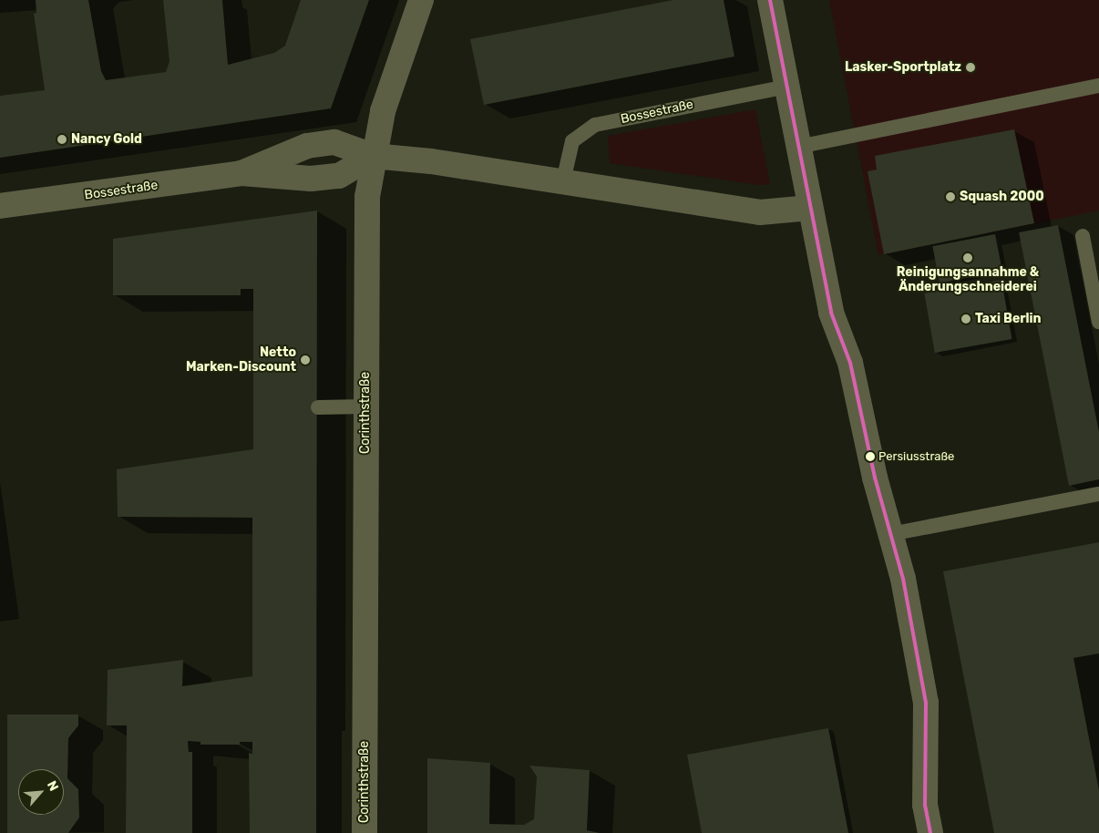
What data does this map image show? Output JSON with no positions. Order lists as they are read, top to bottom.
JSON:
{
  "streets": {
    "street": ["Bossestraße", "Corinthstraße"]
  },
  "crossings": [
    ["Bossestraße", "Corinthstraße"]
  ],
  "places": [
    "Lasker-Sportplatz",
    "Nancy Gold",
    "Squash 2000",
    "Reinigungsannahme & Änderungschneiderei",
    "Taxi Berlin",
    "Netto Marken-Discount",
    "Persiusstraße"
  ],
  "north": "top right"
}
